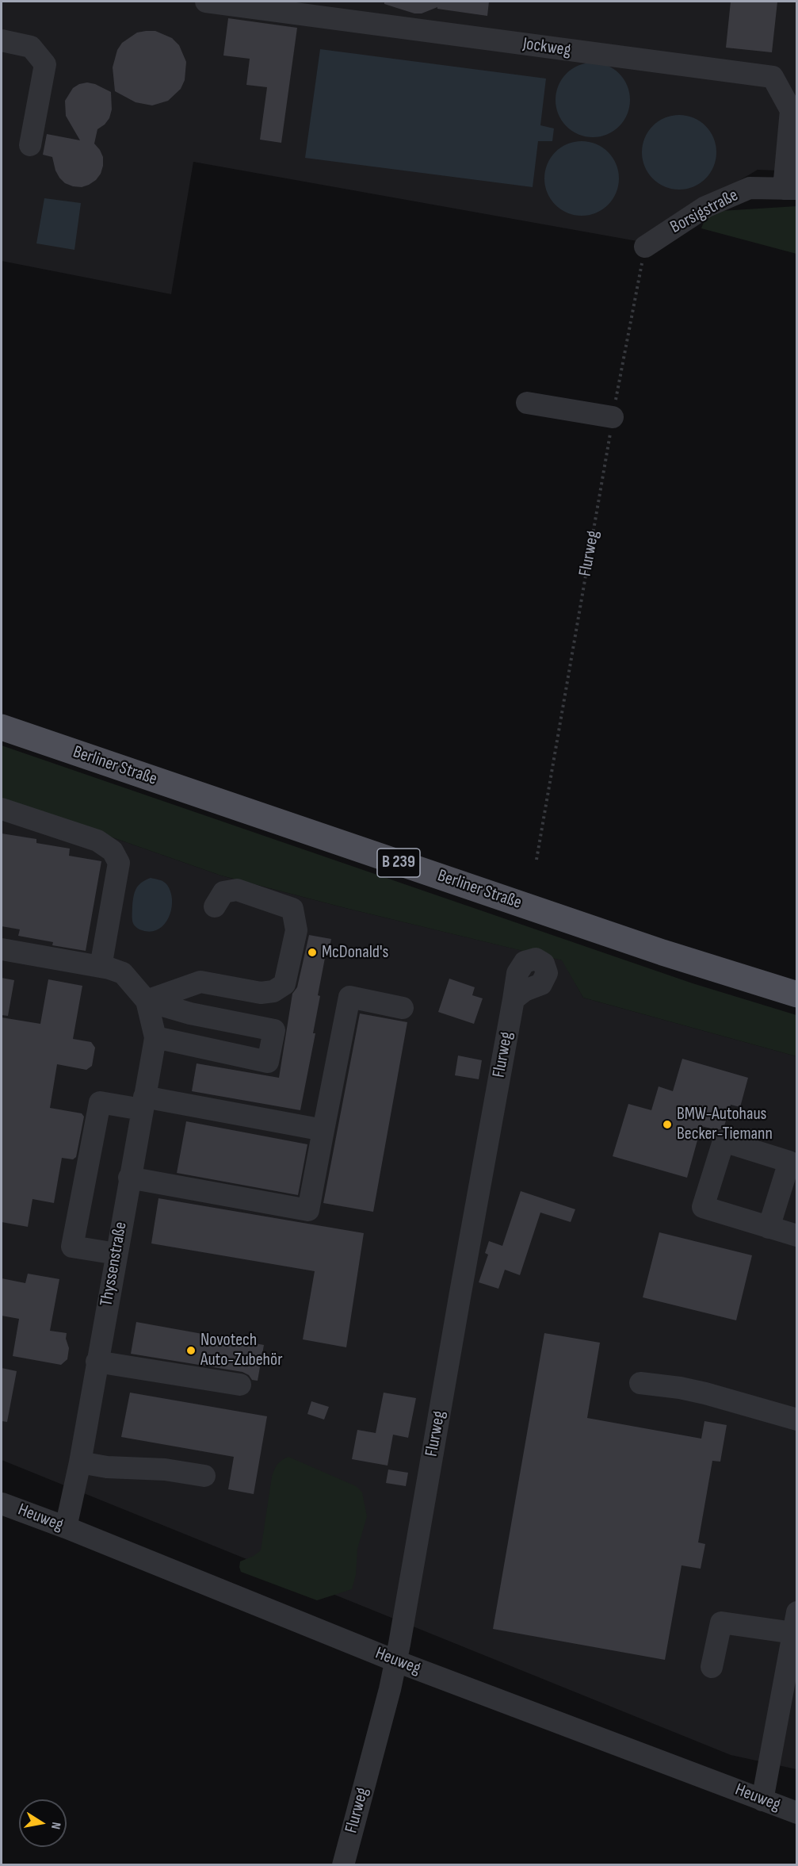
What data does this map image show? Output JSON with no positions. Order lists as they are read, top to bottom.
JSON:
{
  "streets": {
    "main road": ["Berliner Straße", "B 239"],
    "street": [
      "Jockweg",
      "Borsigstraße",
      "Flurweg",
      "Thyssenstraße",
      "Heuweg"
    ]
  },
  "crossings": [
    ["Jockweg", "Borsigstraße"],
    ["Borsigstraße", "Flurweg"],
    ["Flurweg", "Heuweg"],
    ["Thyssenstraße", "Heuweg"]
  ],
  "places": ["McDonald's", "BMW-Autohaus Becker-Tiemann", "Novotech Auto-Zubehör"],
  "north": "right"
}
